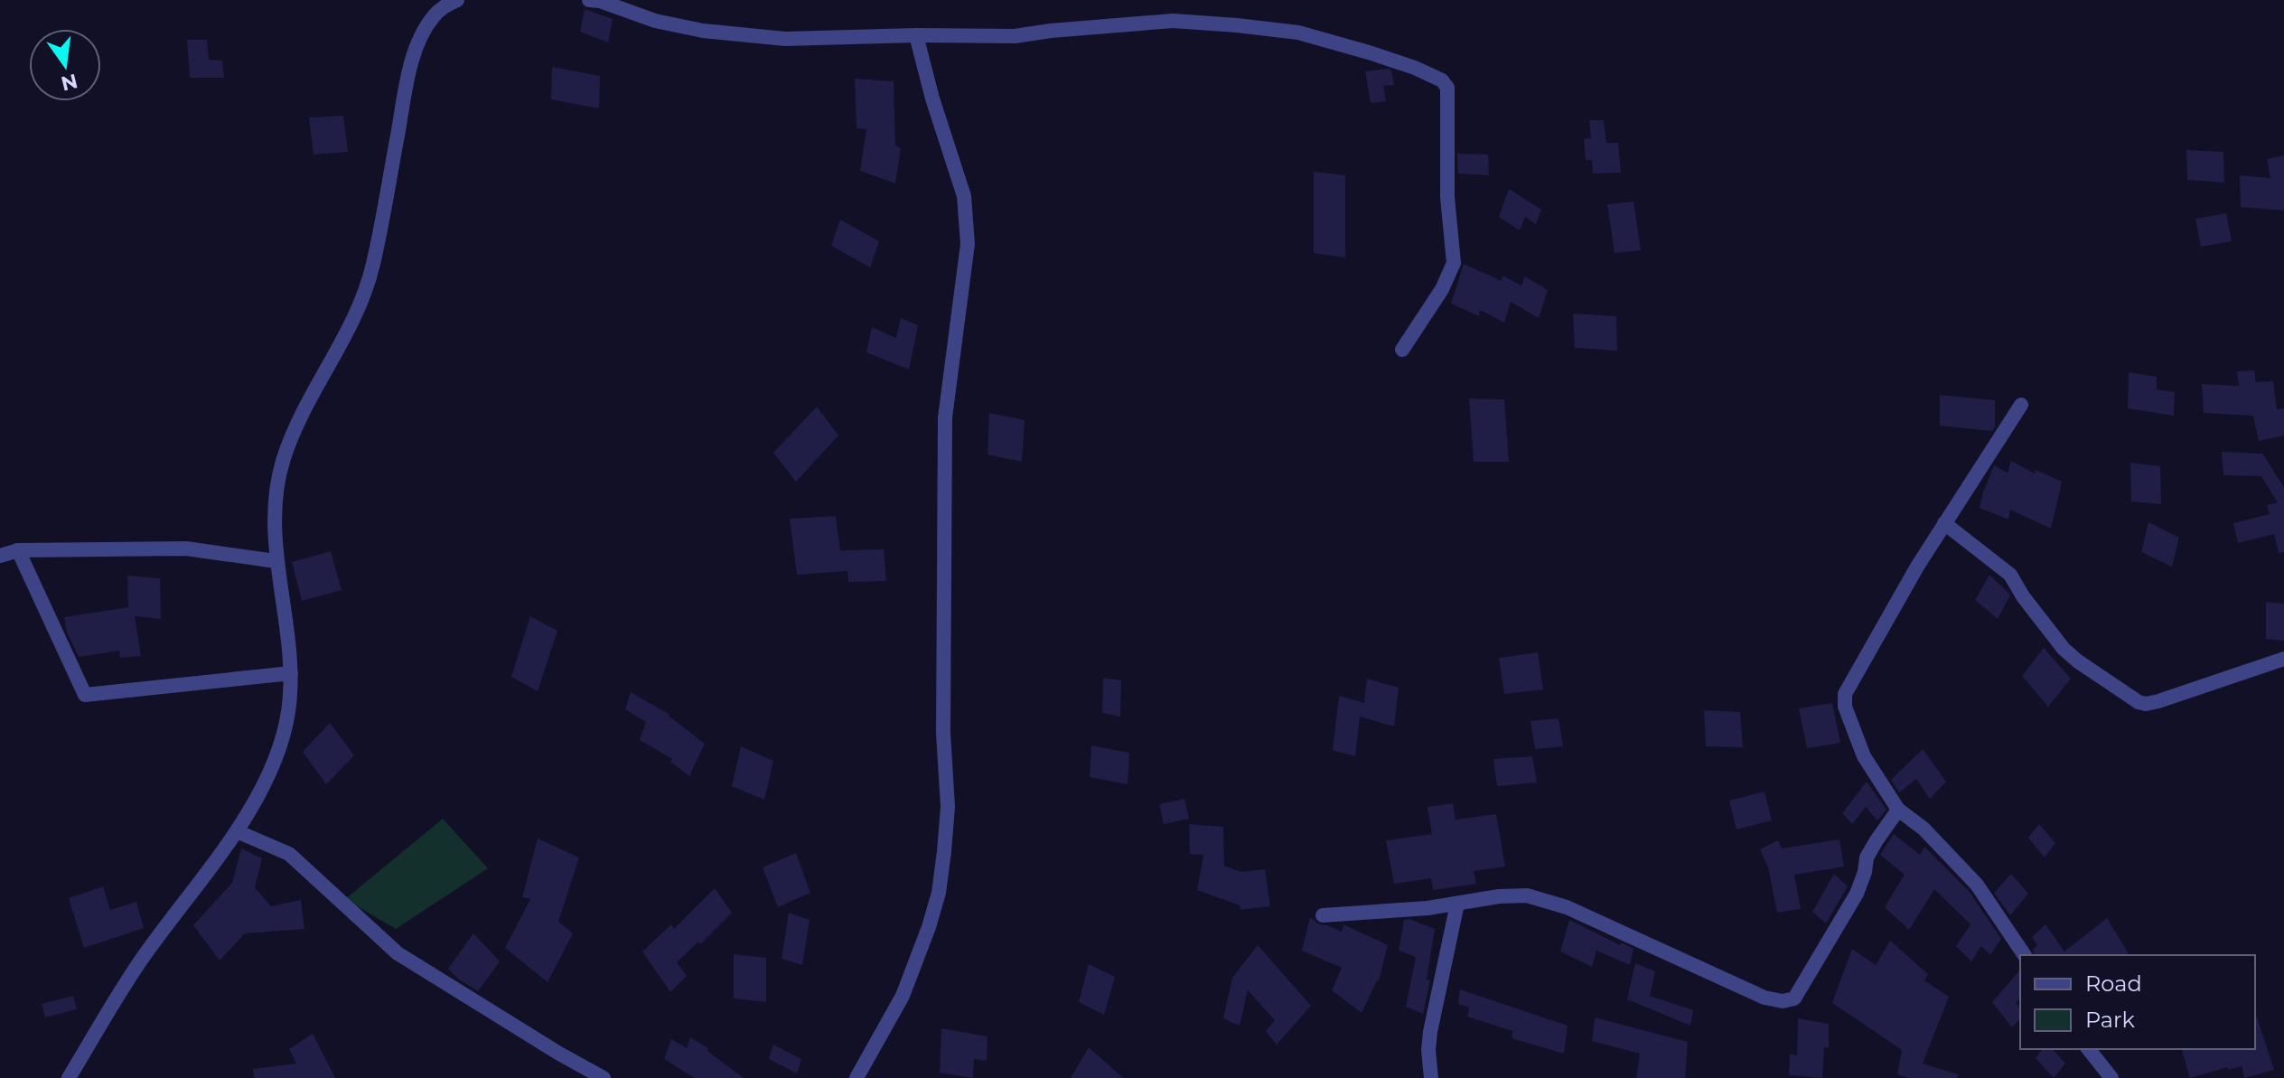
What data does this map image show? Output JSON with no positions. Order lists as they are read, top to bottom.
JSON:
{
  "legend": ["Road", "Park"],
  "north": "bottom"
}
